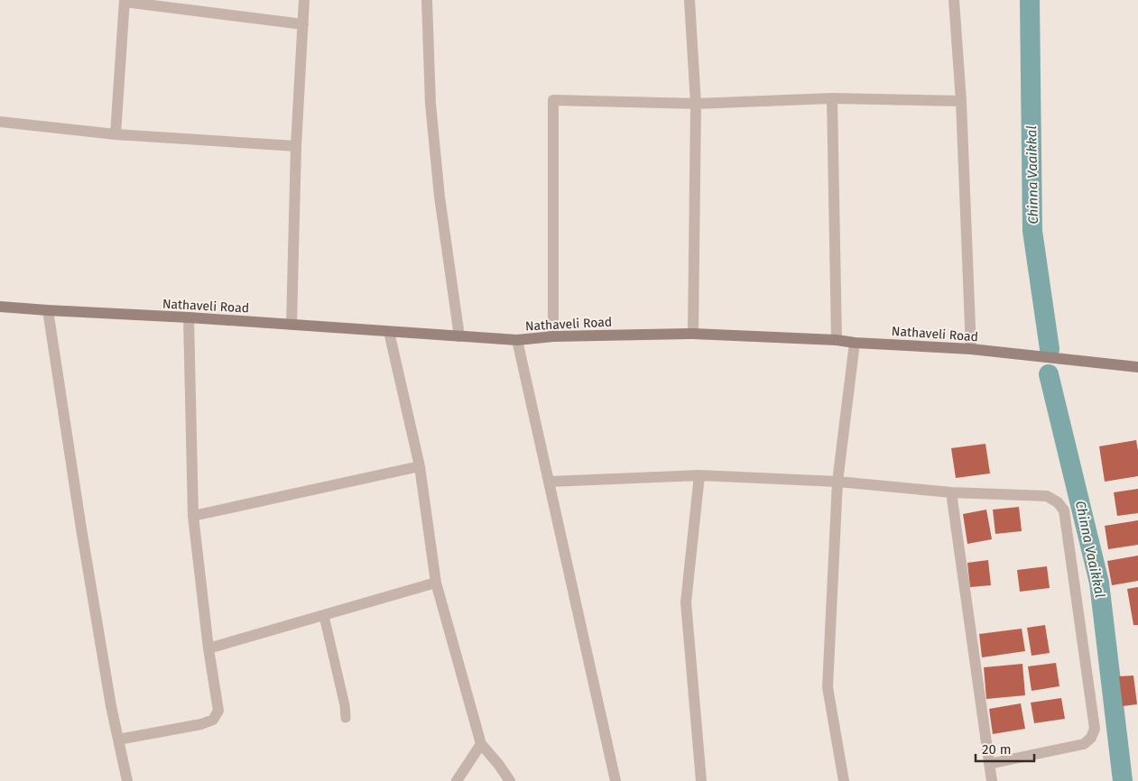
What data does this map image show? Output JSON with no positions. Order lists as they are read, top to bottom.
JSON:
{
  "streets": {
    "street": ["Nathaveli Road"]
  },
  "water": ["Chinna Vaaikkal"],
  "scale_bar": "20 m"
}
